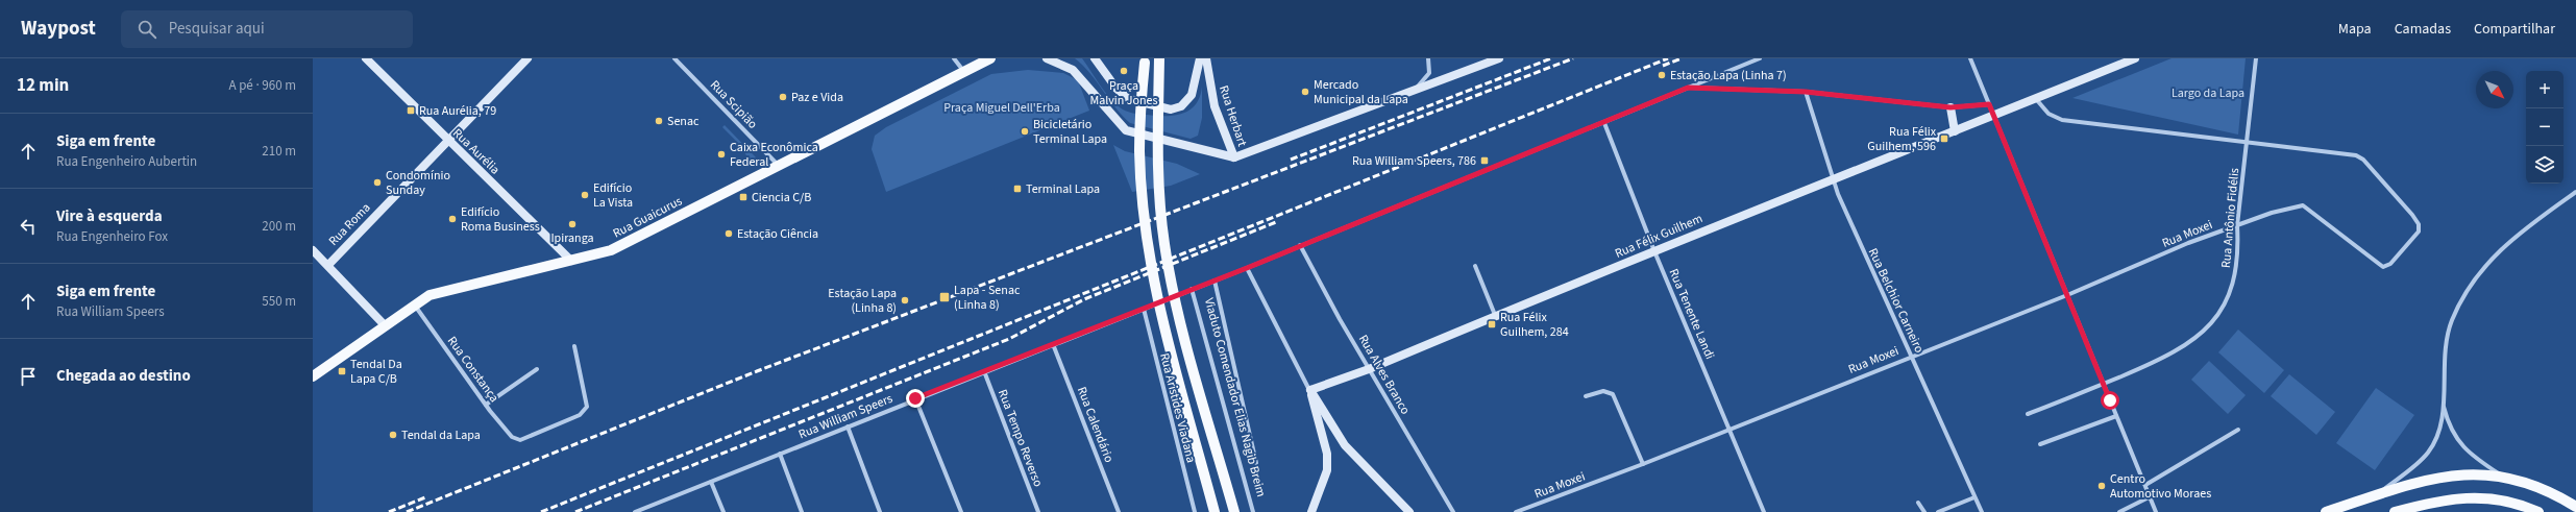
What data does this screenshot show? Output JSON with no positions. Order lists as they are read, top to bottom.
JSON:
{
  "streets": {
    "main road": ["Rua Guaicurus"],
    "street": [
      "Rua Scipião",
      "Rua Herbart",
      "Rua Aurélia",
      "Rua Antônio Fidélis",
      "Rua Roma",
      "Rua Moxei",
      "Rua Félix Guilhem",
      "Rua Belchior Carneiro",
      "Rua Tenente Landi",
      "Rua Constança",
      "Rua Alves Branco",
      "Viaduto Comendador Elias Nagib Breim",
      "Rua Aristides Viadana",
      "Rua William Speers",
      "Rua Calendário",
      "Rua Tempo Reverso"
    ]
  },
  "crossings": [
    ["Rua Scipião", "Rua Guaicurus"],
    ["Rua Aurélia", "Rua Guaicurus"],
    ["Rua Aurélia", "Rua Roma"],
    ["Rua Guaicurus", "Rua Constança"],
    ["Rua Antônio Fidélis", "Rua Moxei"],
    ["Rua Moxei", "Rua Belchior Carneiro"],
    ["Rua Moxei", "Rua Tenente Landi"],
    ["Rua Félix Guilhem", "Rua Belchior Carneiro"],
    ["Rua Félix Guilhem", "Rua Tenente Landi"],
    ["Rua Félix Guilhem", "Rua Alves Branco"],
    ["Rua Tenente Landi", "Rua William Speers"],
    ["Rua Alves Branco", "Rua William Speers"],
    ["Viaduto Comendador Elias Nagib Breim", "Rua William Speers"],
    ["Rua Aristides Viadana", "Rua William Speers"],
    ["Rua William Speers", "Rua Calendário"],
    ["Rua William Speers", "Rua Tempo Reverso"]
  ],
  "parks": ["Largo da Lapa", "Praça Miguel Dell'Erba"],
  "places": {
    "other": [
      "Praça Malvin Jones",
      "Estação Lapa (Linha 7)",
      "Mercado Municipal da Lapa",
      "Paz e Vida",
      "Senac",
      "Bicicletário Terminal Lapa",
      "Caixa Econômica Federal",
      "Condomínio Sunday",
      "Edifício La Vista",
      "Edifício Roma Business",
      "Ipiranga",
      "Estação Ciência",
      "Estação Lapa (Linha 8)",
      "Tendal da Lapa",
      "Centro Automotivo Moraes"
    ],
    "transit": [
      "Rua Aurélia, 79",
      "Rua Félix Guilhem, 596",
      "Rua William Speers, 786",
      "Terminal Lapa",
      "Ciencia C/B",
      "Lapa - Senac (Linha 8)",
      "Rua Félix Guilhem, 284",
      "Tendal Da Lapa C/B"
    ]
  },
  "north": "bottom right",
  "page": {
    "header": "Waypost",
    "search": "Pesquisar aqui",
    "nav": ["Mapa", "Camadas", "Compartilhar"],
    "heading": ["12 min", "A pé · 960 m"],
    "map_buttons": ["+", "−"],
    "list": [
      ["Siga em frente", "Rua Engenheiro Aubertin", "210 m"],
      ["Vire à esquerda", "Rua Engenheiro Fox", "200 m"],
      ["Siga em frente", "Rua William Speers", "550 m"],
      "Chegada ao destino"
    ]
  }
}
